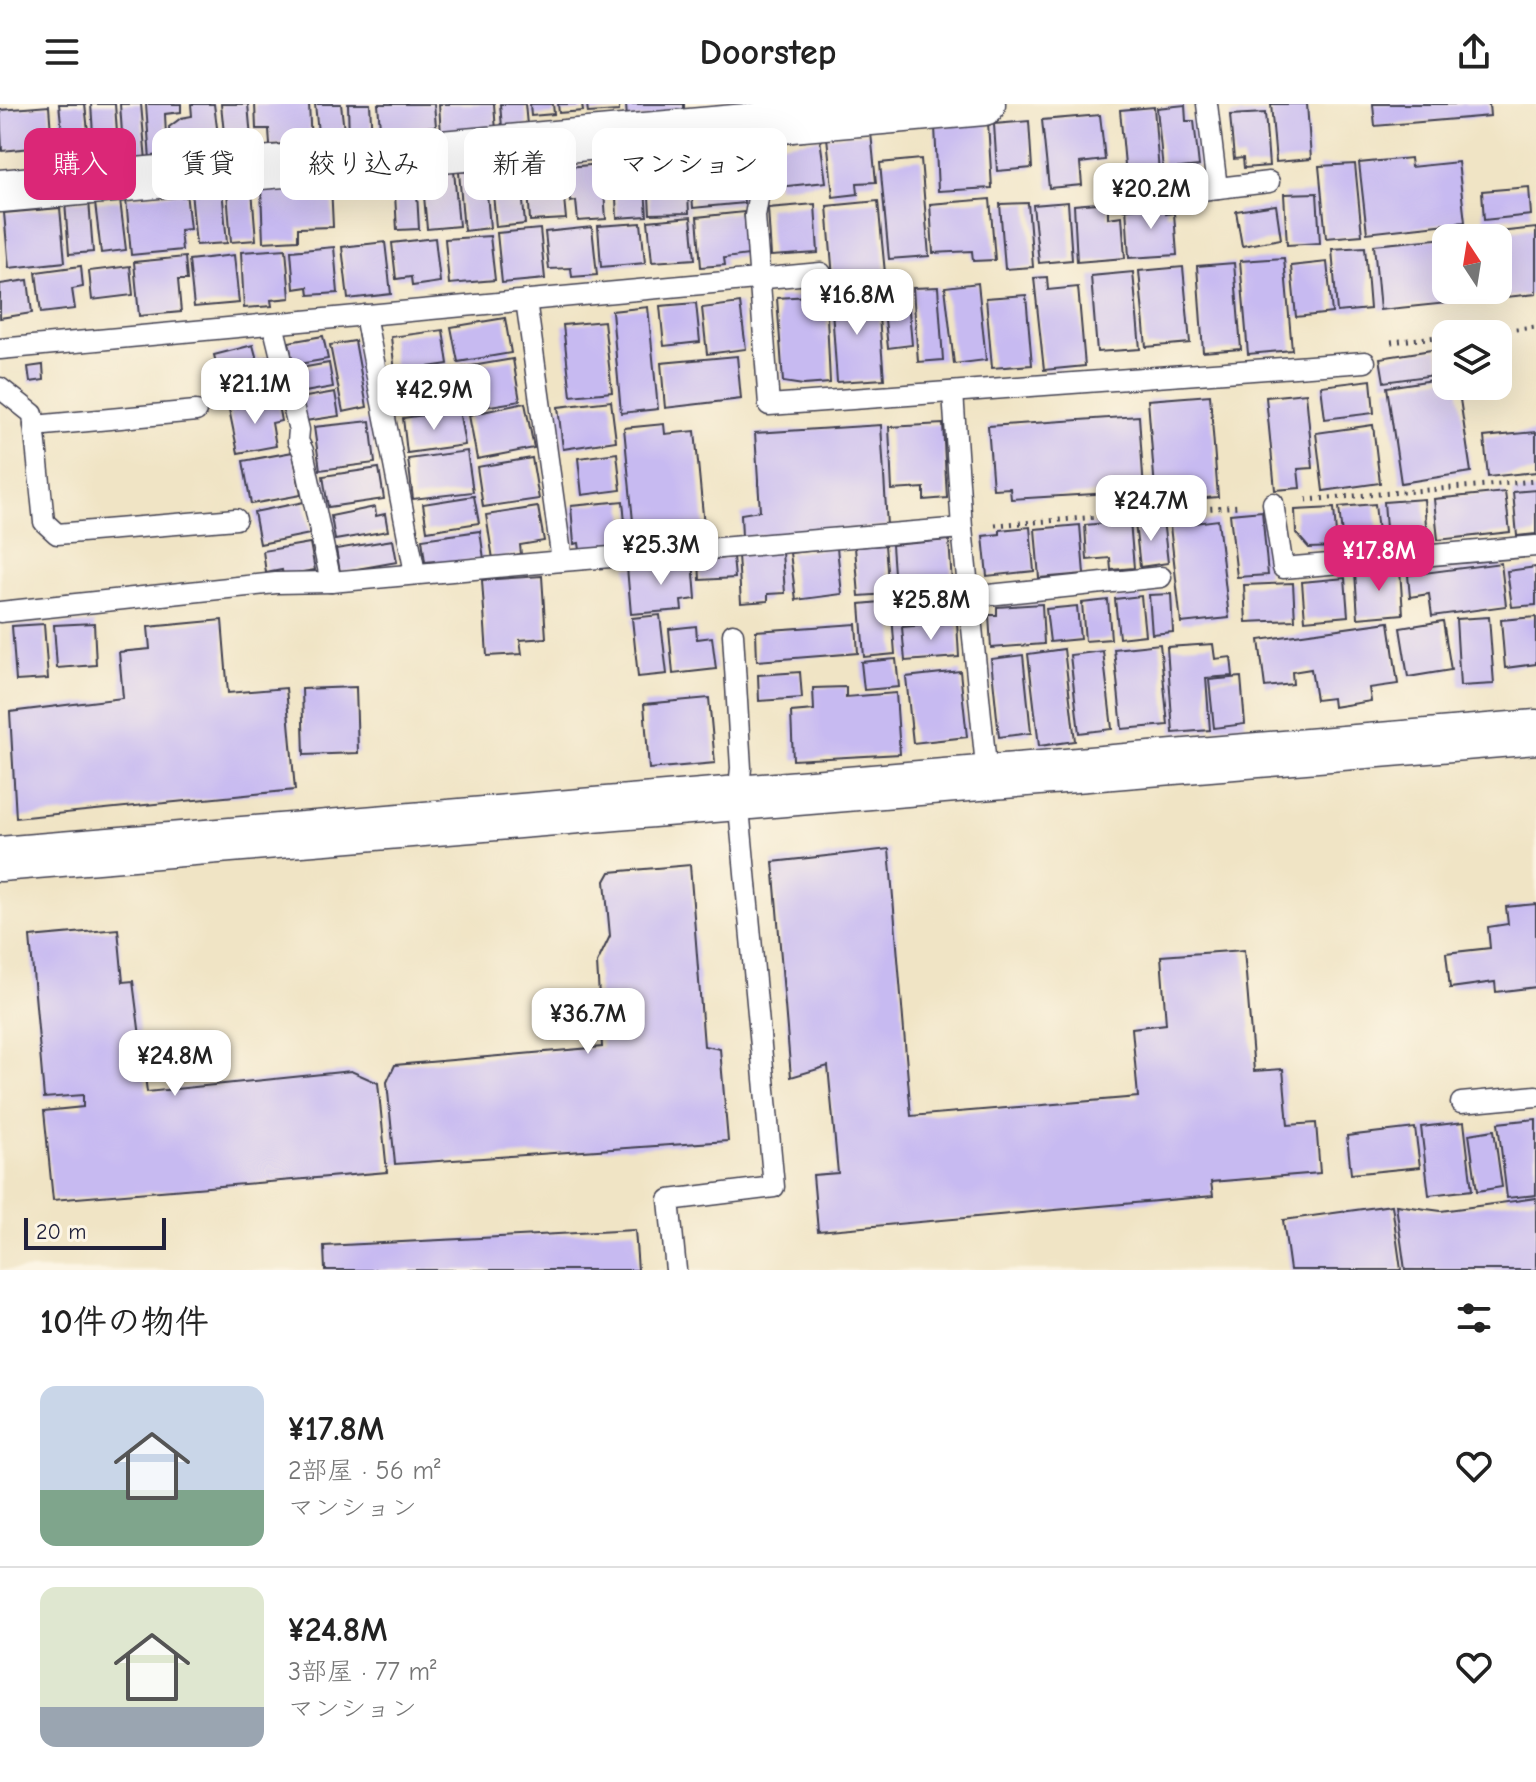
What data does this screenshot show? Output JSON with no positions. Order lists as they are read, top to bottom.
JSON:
{
  "scale_bar": "20 m",
  "north": "top",
  "page": {
    "header": "Doorstep",
    "chip": [
      "購入",
      "賃貸",
      "絞り込み",
      "新着",
      "マンション"
    ],
    "price": [
      "¥20.2M",
      "¥16.8M",
      "¥21.1M",
      "¥42.9M",
      "¥24.7M",
      "¥25.3M",
      "¥17.8M",
      "¥25.8M",
      "¥36.7M",
      "¥24.8M"
    ],
    "scale": "20 m",
    "heading": "10件の物件",
    "list": [
      {
        "name": "¥17.8M",
        "note": "2部屋 · 56 m² · マンション"
      },
      {
        "name": "¥24.8M",
        "note": "3部屋 · 77 m² · マンション"
      }
    ]
  }
}
